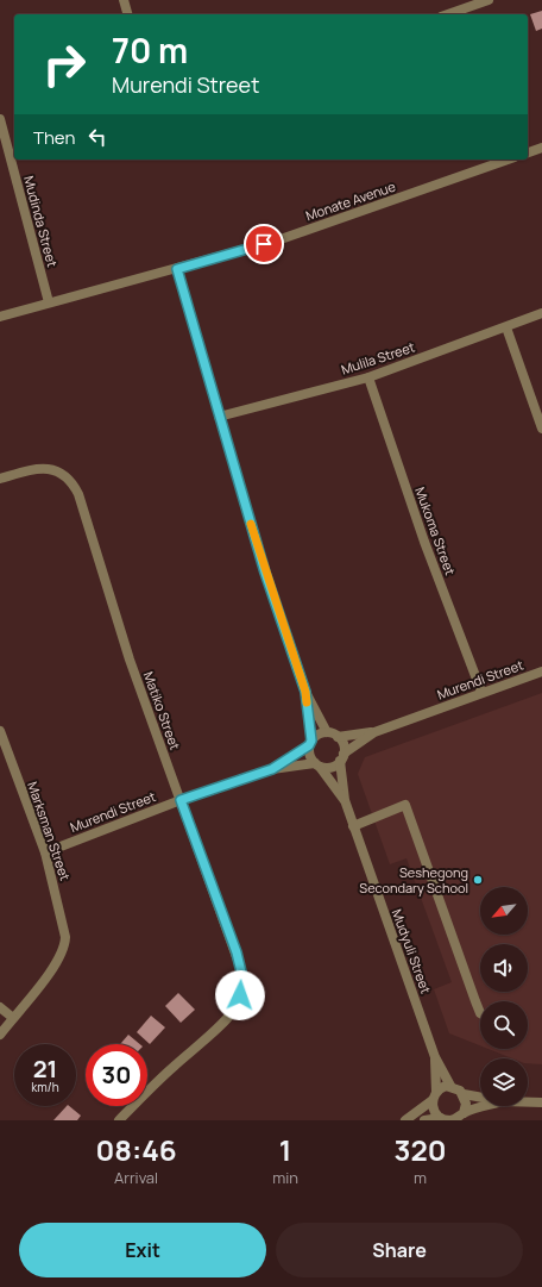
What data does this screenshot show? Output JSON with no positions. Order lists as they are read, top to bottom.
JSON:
{
  "streets": {
    "street": [
      "Monate Avenue",
      "Mudinda Street",
      "Mulila Street",
      "Mukoma Street",
      "Murendi Street",
      "Matiko Street",
      "Marksman Street",
      "Mudyuli Street"
    ]
  },
  "crossings": [
    ["Monate Avenue", "Mudinda Street"],
    ["Mulila Street", "Mukoma Street"],
    ["Mukoma Street", "Murendi Street"],
    ["Murendi Street", "Matiko Street"],
    ["Murendi Street", "Marksman Street"],
    ["Murendi Street", "Mudyuli Street"]
  ],
  "places": ["Seshegong Secondary School"],
  "north": "bottom left",
  "page": {
    "turn": ["70 m", "Murendi Street"],
    "then": "Then",
    "speed": "21 km/h",
    "limit": "30",
    "eta": [
      "08:46",
      "Arrival",
      "1",
      "min",
      "320",
      "m"
    ],
    "buttons": ["Exit", "Share"]
  }
}
